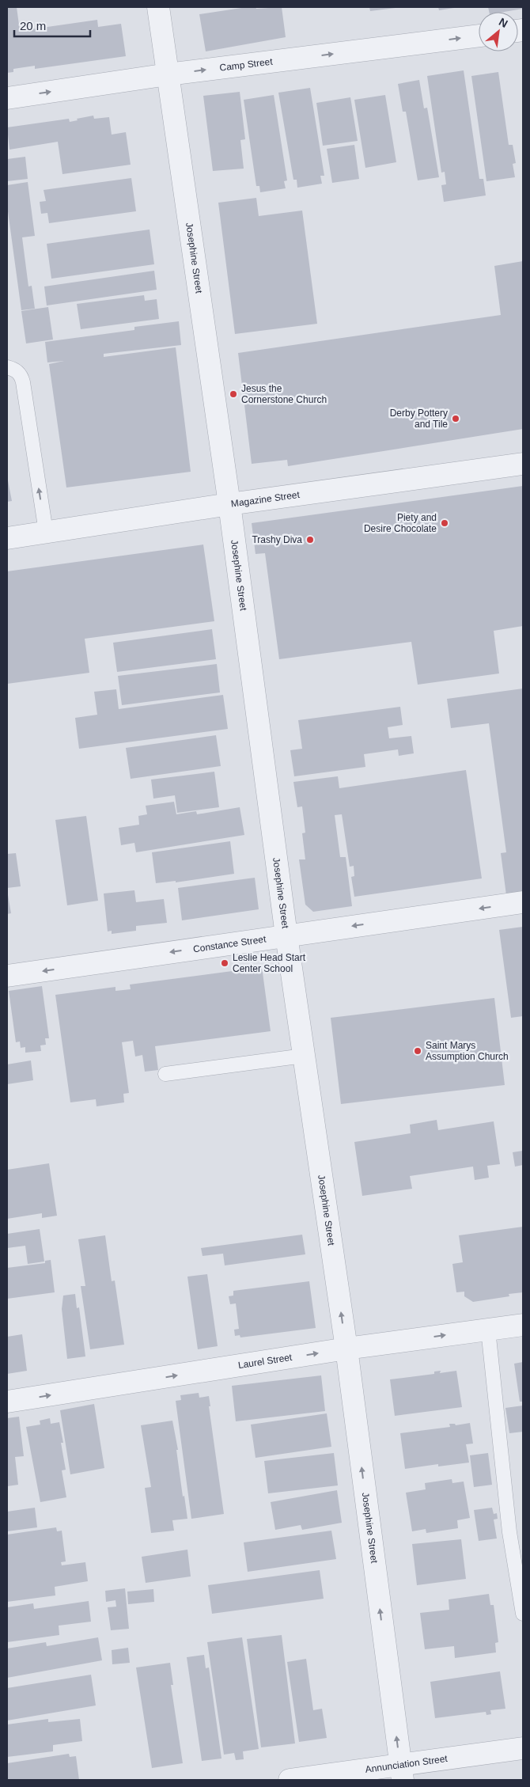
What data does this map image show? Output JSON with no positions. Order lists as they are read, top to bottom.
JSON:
{
  "streets": {
    "street": [
      "Camp Street",
      "Josephine Street",
      "Magazine Street",
      "Constance Street",
      "Laurel Street",
      "Annunciation Street"
    ]
  },
  "crossings": [
    ["Camp Street", "Josephine Street"],
    ["Josephine Street", "Magazine Street"],
    ["Josephine Street", "Constance Street"],
    ["Josephine Street", "Laurel Street"],
    ["Josephine Street", "Annunciation Street"]
  ],
  "one_way": [
    "Camp Street",
    "Josephine Street",
    "Constance Street",
    "Laurel Street"
  ],
  "places": [
    "Jesus the Cornerstone Church",
    "Derby Pottery and Tile",
    "Piety and Desire Chocolate",
    "Trashy Diva",
    "Leslie Head Start Center School",
    "Saint Marys Assumption Church"
  ],
  "scale_bar": "20 m",
  "north": "top right"
}
